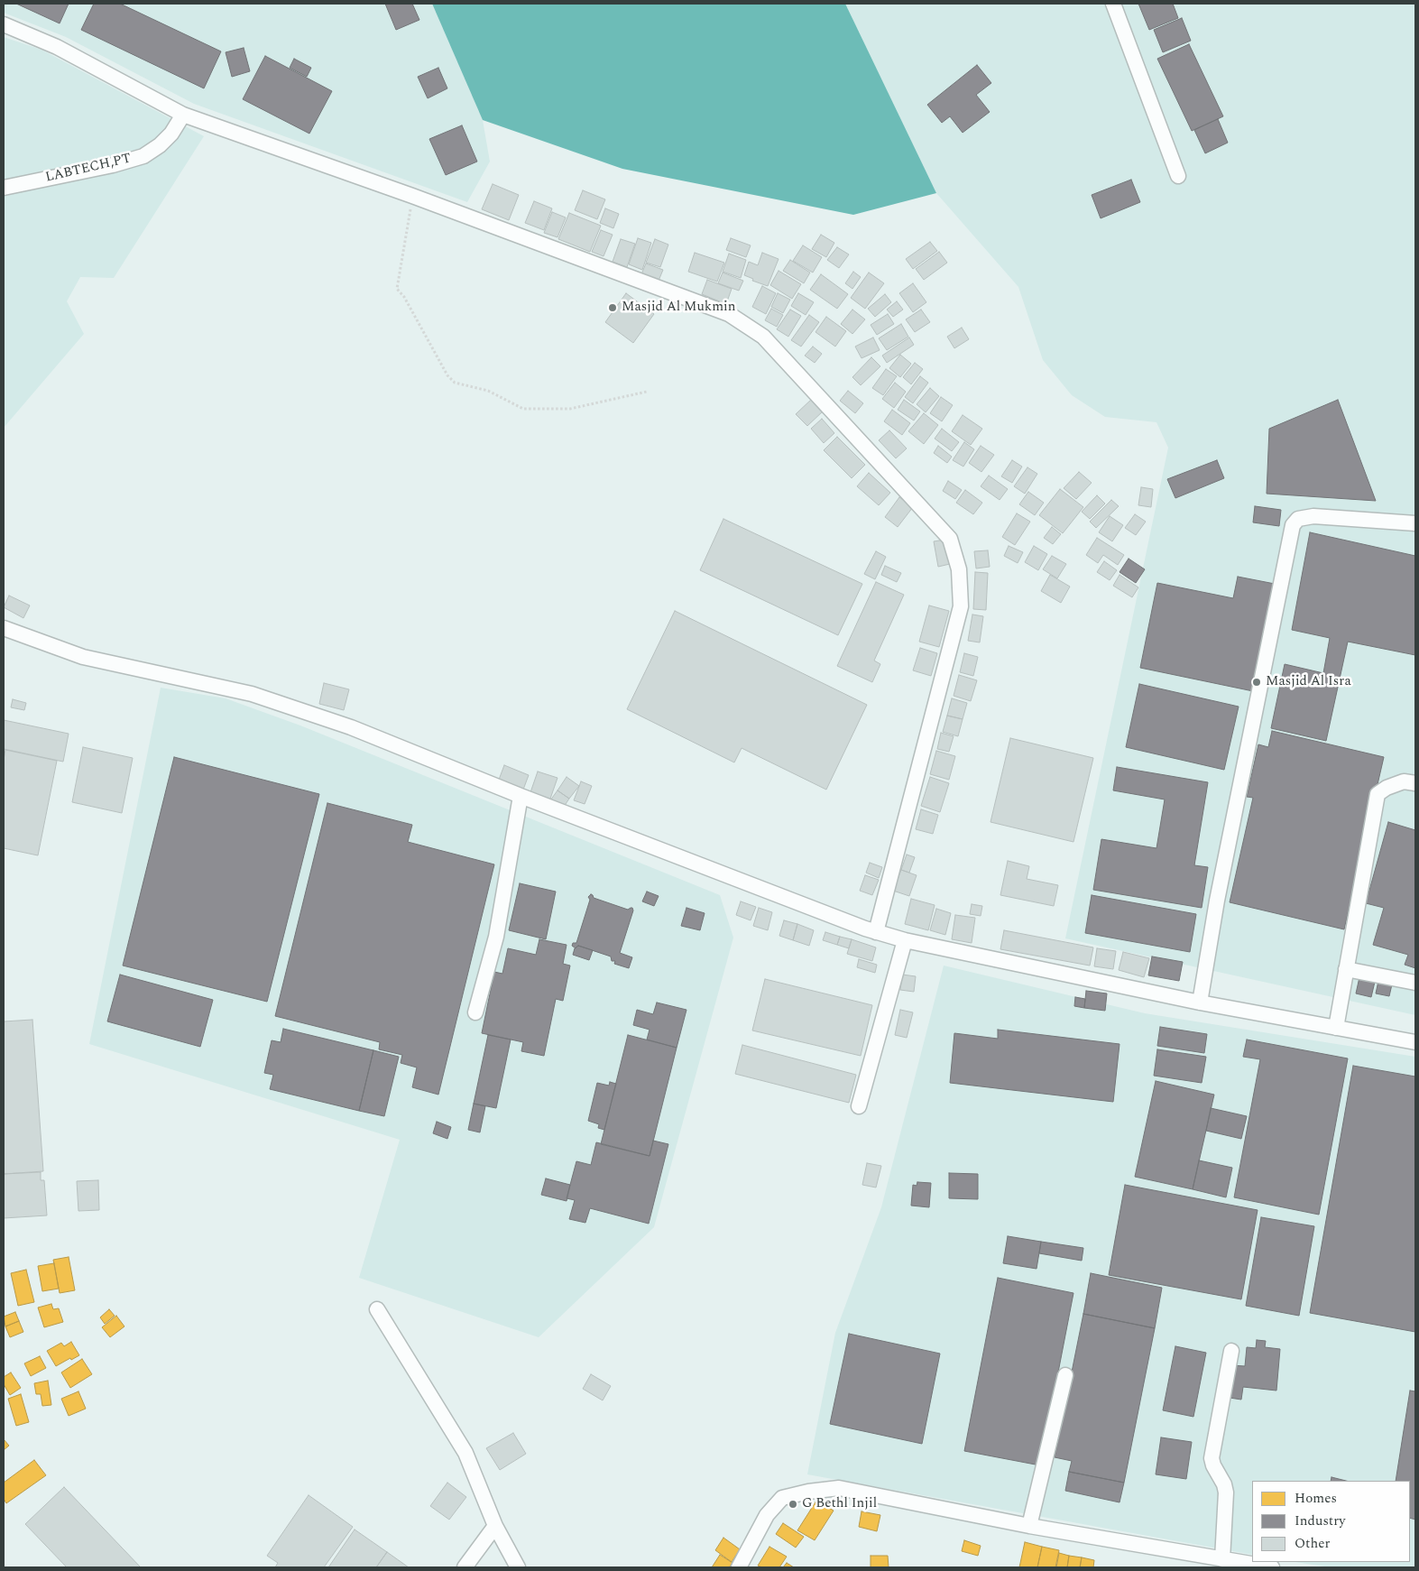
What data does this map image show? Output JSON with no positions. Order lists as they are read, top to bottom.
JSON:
{
  "streets": {
    "street": ["LABTECH,PT"]
  },
  "places": ["Masjid Al Mukmin", "Masjid Al Isra", "G Bethl Injil"],
  "legend": ["Homes", "Industry", "Other"]
}
